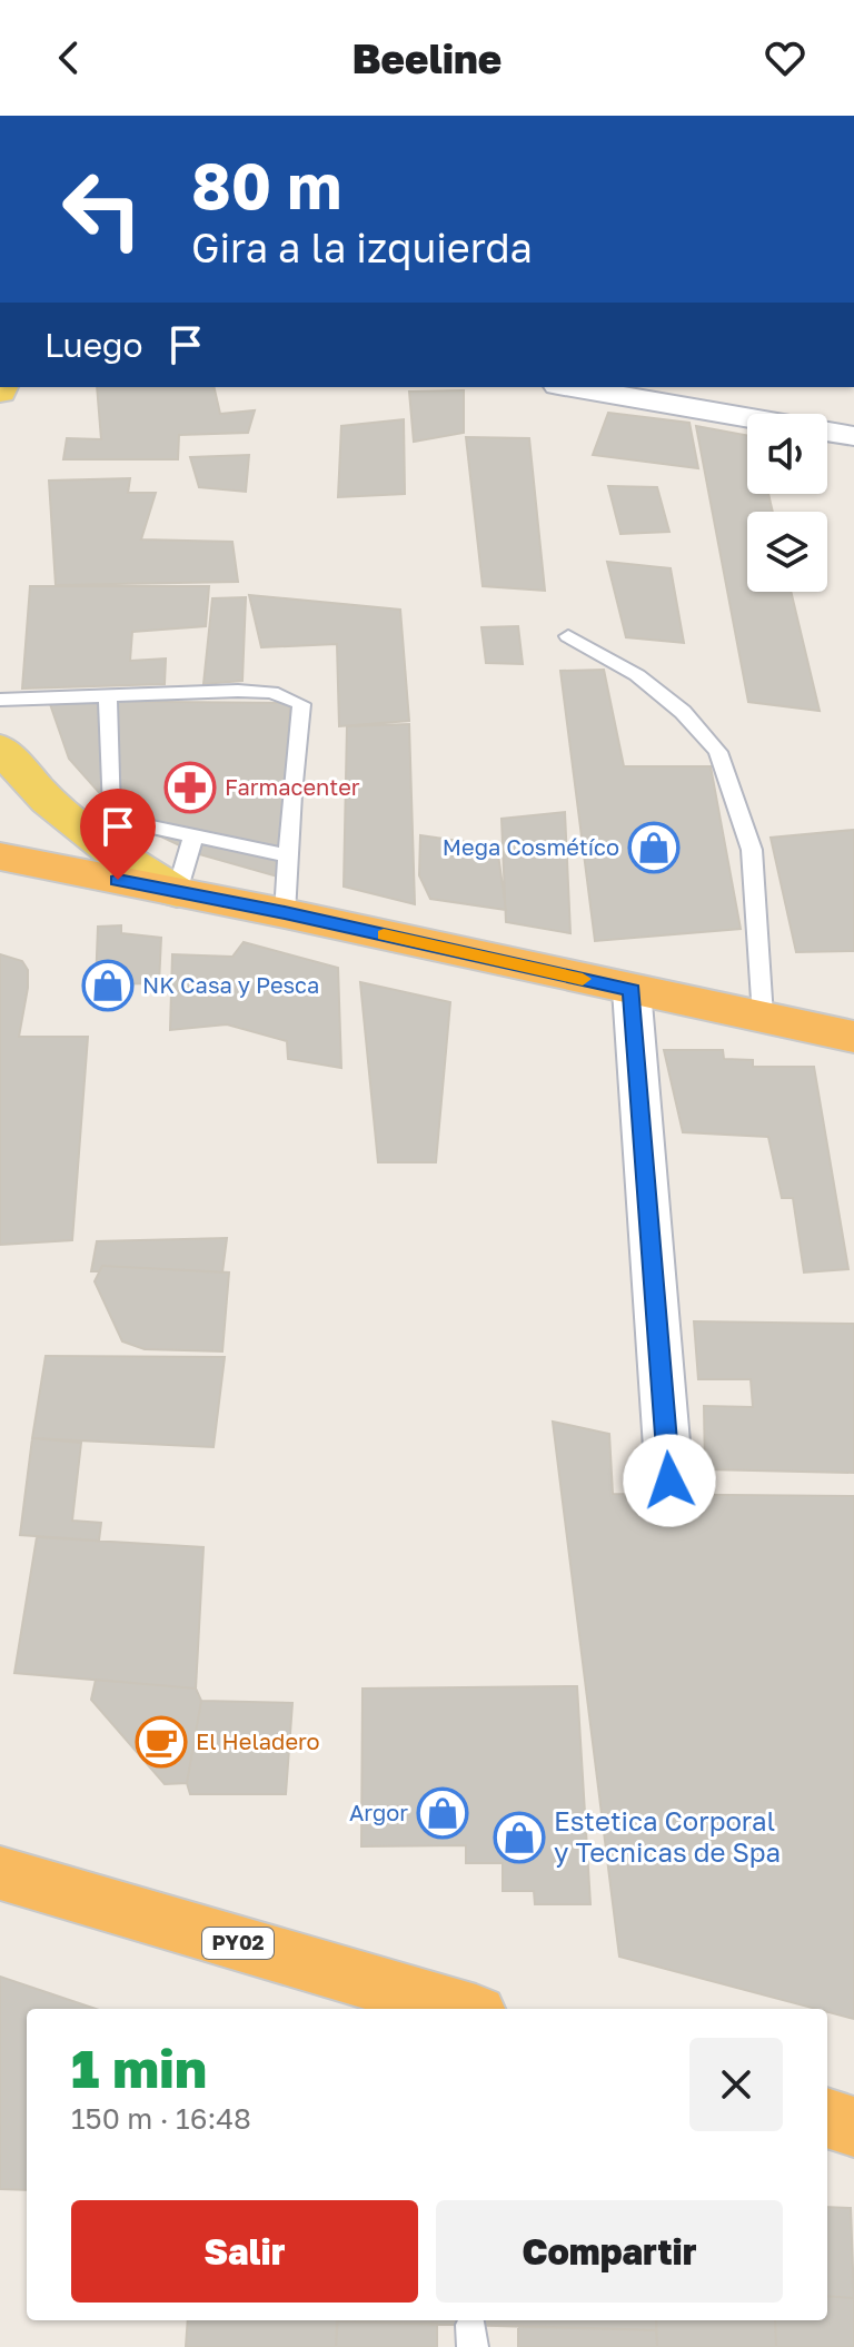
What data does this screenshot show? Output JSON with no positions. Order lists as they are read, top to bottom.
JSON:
{
  "streets": {
    "highway": ["PY02"]
  },
  "places": {
    "pharmacy": ["Farmacenter"],
    "shop": [
      "Mega Cosmétíco",
      "NK Casa y Pesca",
      "Argor",
      "Estetica Corporal y Tecnicas de Spa"
    ],
    "cafe": ["El Heladero"]
  },
  "page": {
    "header": "Beeline",
    "turn": ["80 m", "Gira a la izquierda"],
    "then": "Luego",
    "heading": ["1 min", "150 m · 16:48"],
    "buttons": ["Salir", "Compartir"]
  }
}
